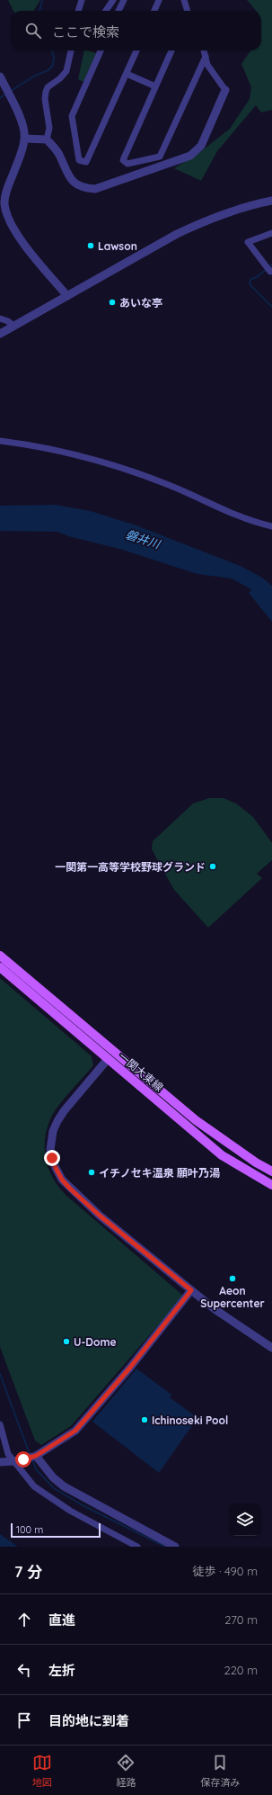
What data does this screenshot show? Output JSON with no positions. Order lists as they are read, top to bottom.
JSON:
{
  "streets": {
    "main road": ["一関大東線"]
  },
  "water": ["磐井川"],
  "places": [
    "Lawson",
    "あいな亭",
    "一関第一高等学校野球グランド",
    "イチノセキ温泉 願叶乃湯",
    "Aeon Supercenter",
    "U-Dome",
    "Ichinoseki Pool"
  ],
  "scale_bar": "100 m",
  "page": {
    "search": "ここで検索",
    "scale": "100 m",
    "heading": ["7 分", "徒歩 · 490 m"],
    "list": [
      ["直進", "270 m"],
      ["左折", "220 m"],
      "目的地に到着"
    ],
    "nav": ["地図", "経路", "保存済み"]
  }
}
